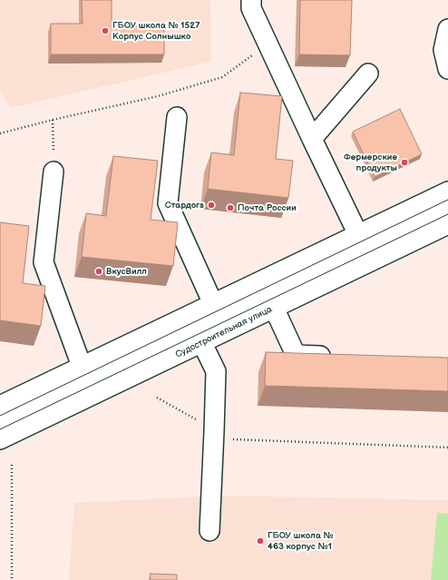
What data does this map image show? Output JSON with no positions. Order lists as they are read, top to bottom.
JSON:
{
  "streets": {
    "street": ["Судостроительная улица"]
  },
  "places": [
    "ГБОУ школа № 1527 Корпус Солнышко",
    "Фермерские продукты",
    "Стардогs",
    "Почта России",
    "ВкусВилл",
    "ГБОУ школа № 463 корпус №1"
  ]
}
